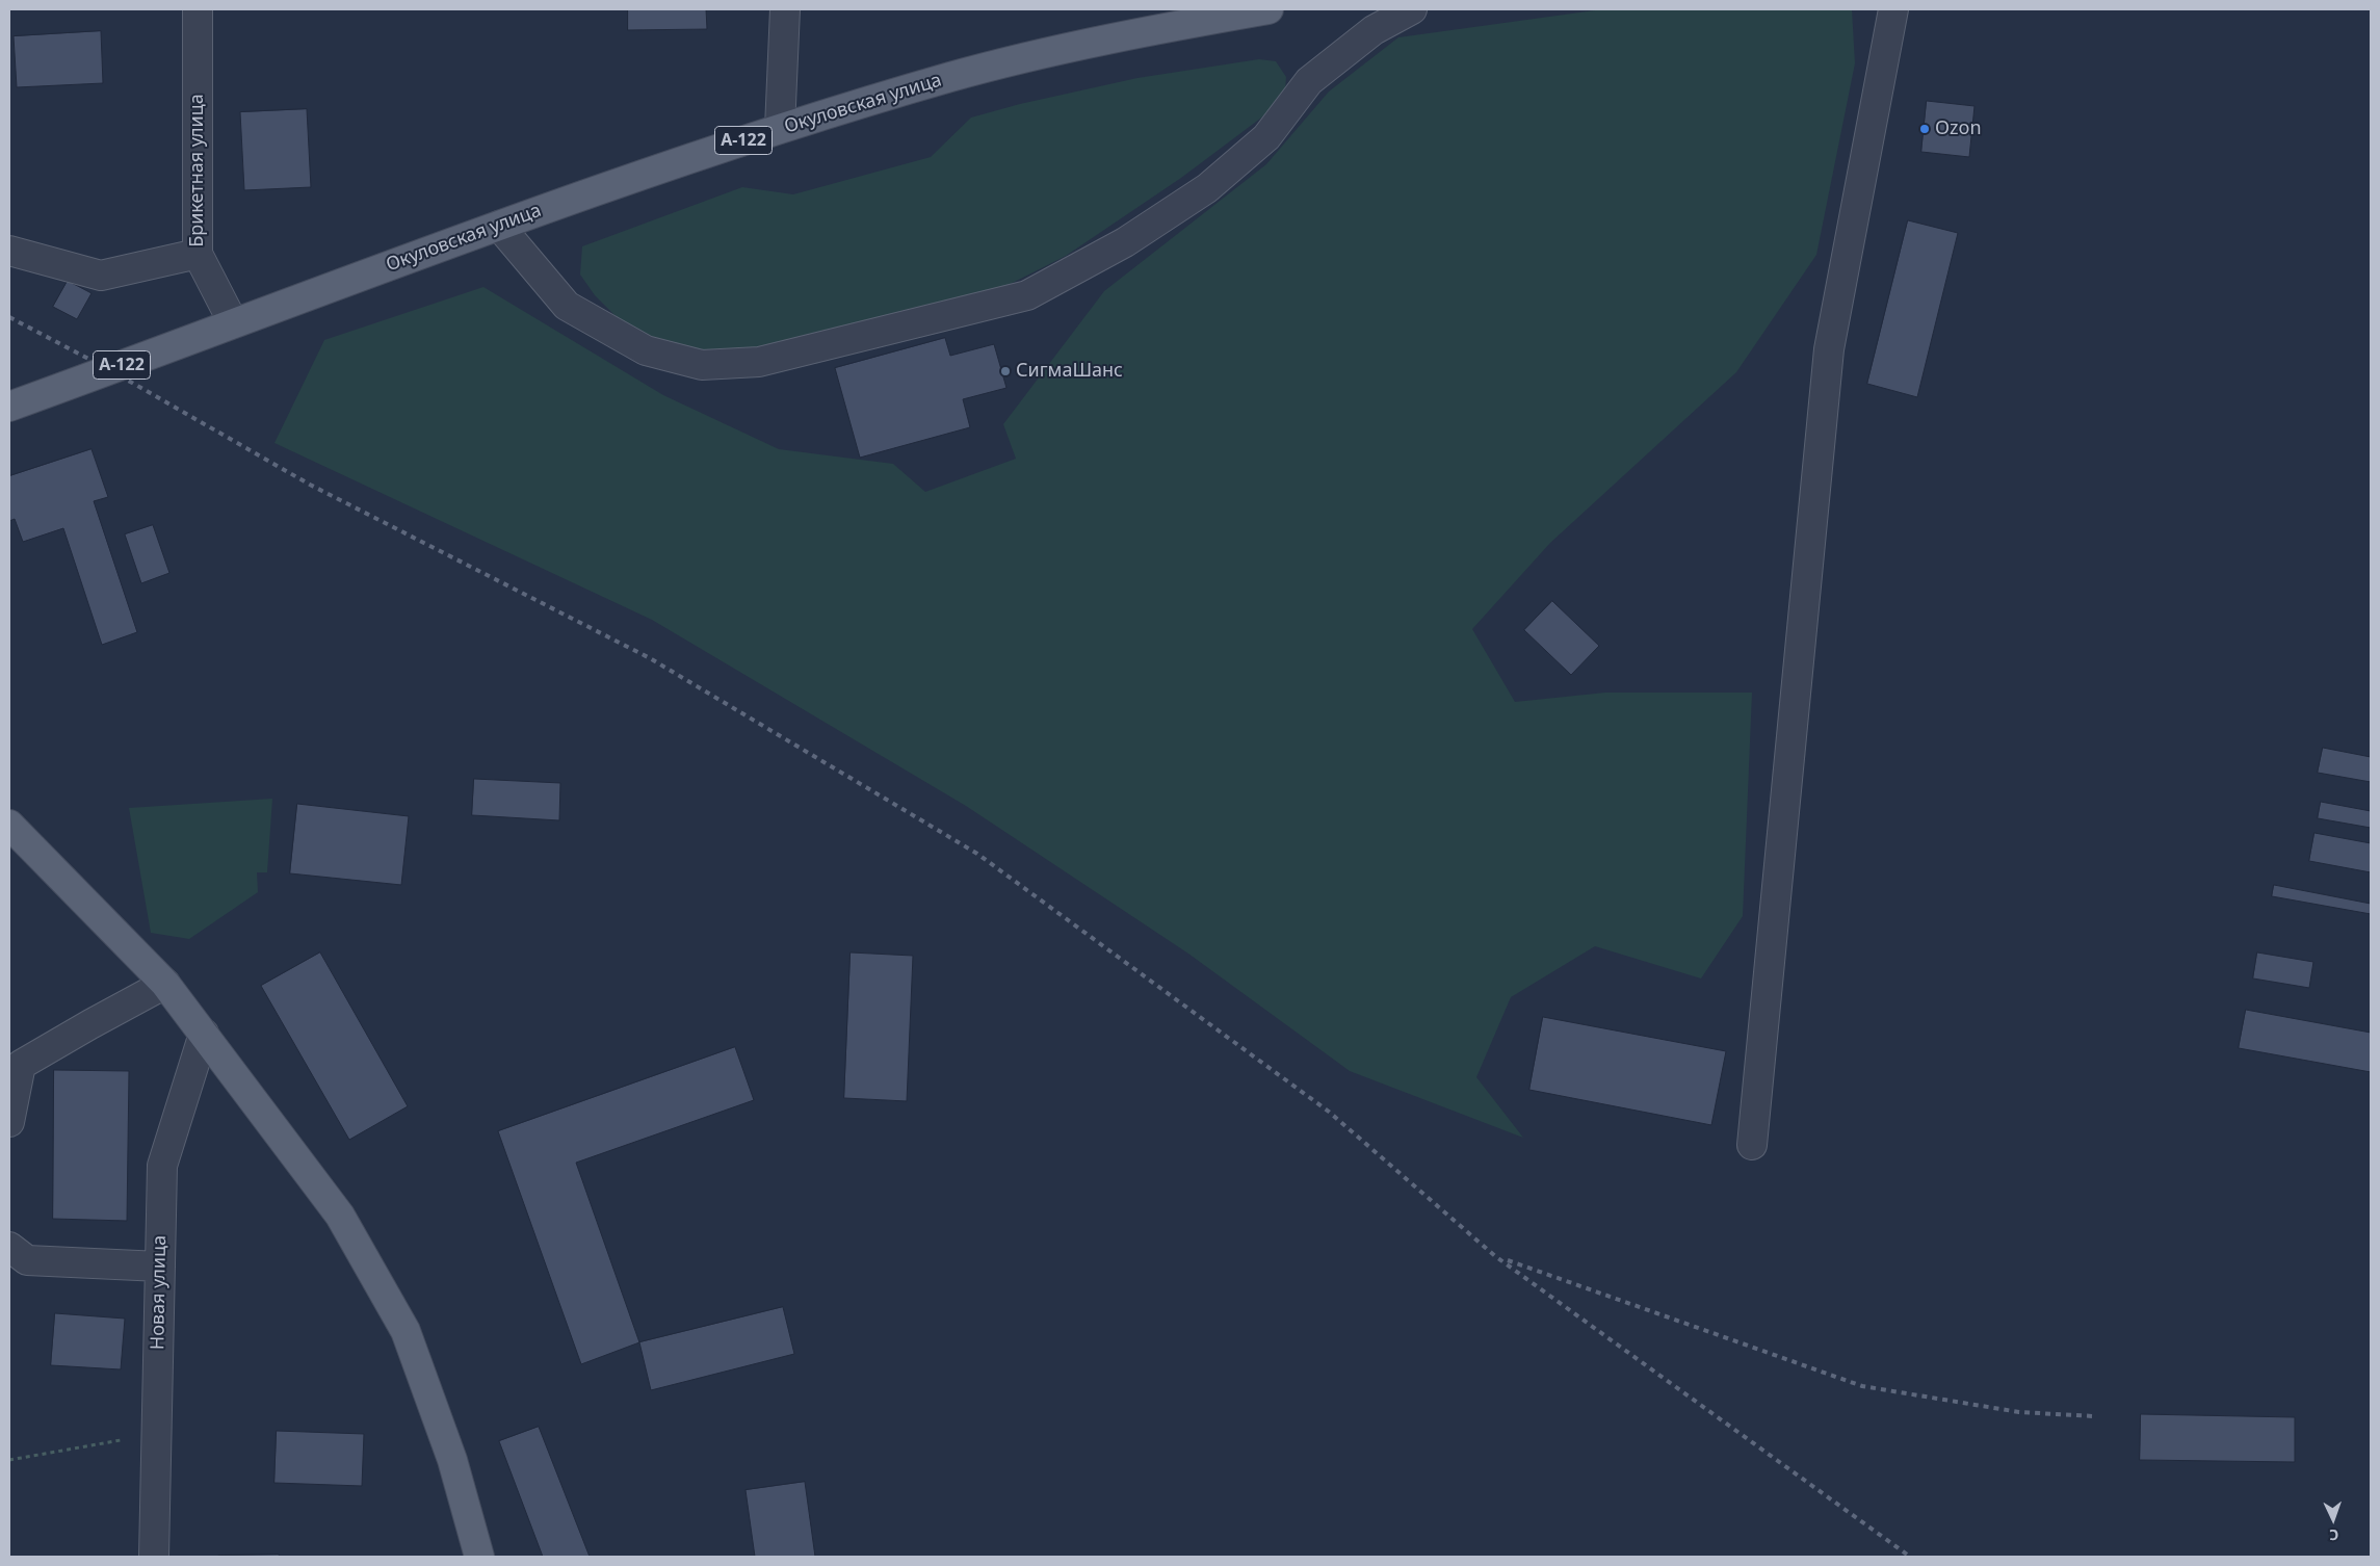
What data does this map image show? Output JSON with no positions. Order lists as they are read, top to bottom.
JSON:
{
  "streets": {
    "main road": ["Окуловская улица", "А-122"],
    "street": ["Брикетная улица", "Новая улица"]
  },
  "crossings": [
    ["Окуловская улица", "А-122"],
    ["Окуловская улица", "Брикетная улица"],
    ["А-122", "Брикетная улица"]
  ],
  "places": ["Ozon", "СигмаШанс"],
  "north": "bottom"
}
